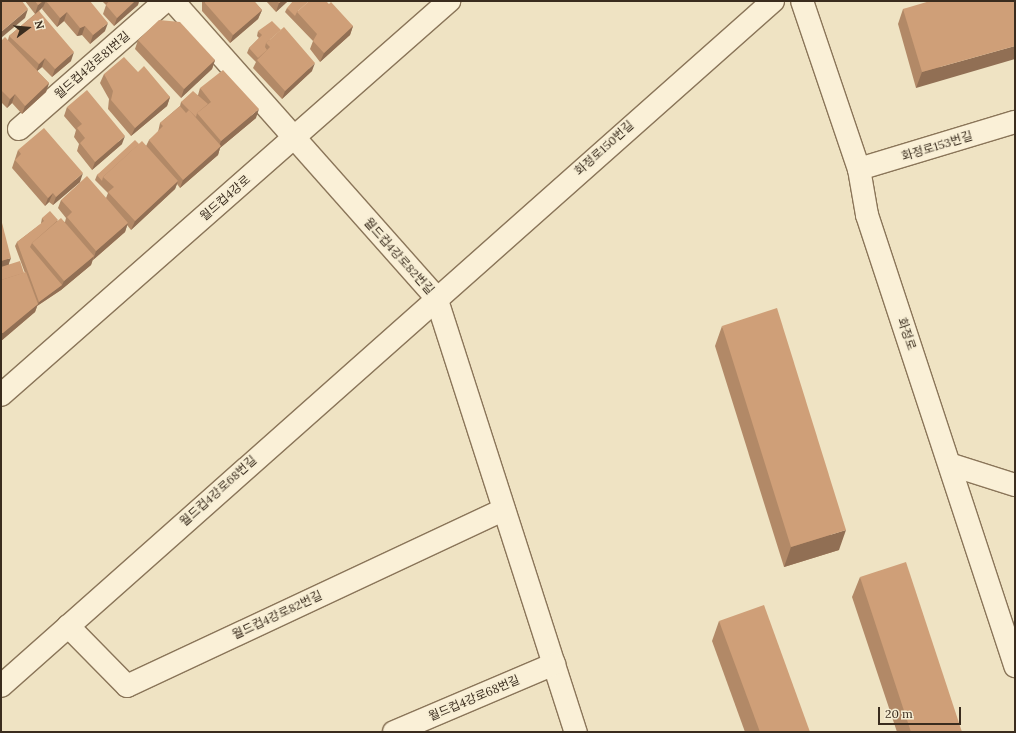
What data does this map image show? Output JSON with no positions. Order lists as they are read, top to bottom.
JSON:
{
  "streets": {
    "street": [
      "월드컵4강로81번길",
      "화정로153번길",
      "화정로150번길",
      "월드컵4강로",
      "월드컵4강로82번길",
      "화정로",
      "월드컵4강로68번길"
    ]
  },
  "crossings": [
    ["화정로153번길", "화정로"],
    ["화정로150번길", "월드컵4강로82번길"],
    ["화정로150번길", "월드컵4강로68번길"],
    ["월드컵4강로", "월드컵4강로82번길"],
    ["월드컵4강로82번길", "월드컵4강로68번길"]
  ],
  "scale_bar": "20 m",
  "north": "right"
}
